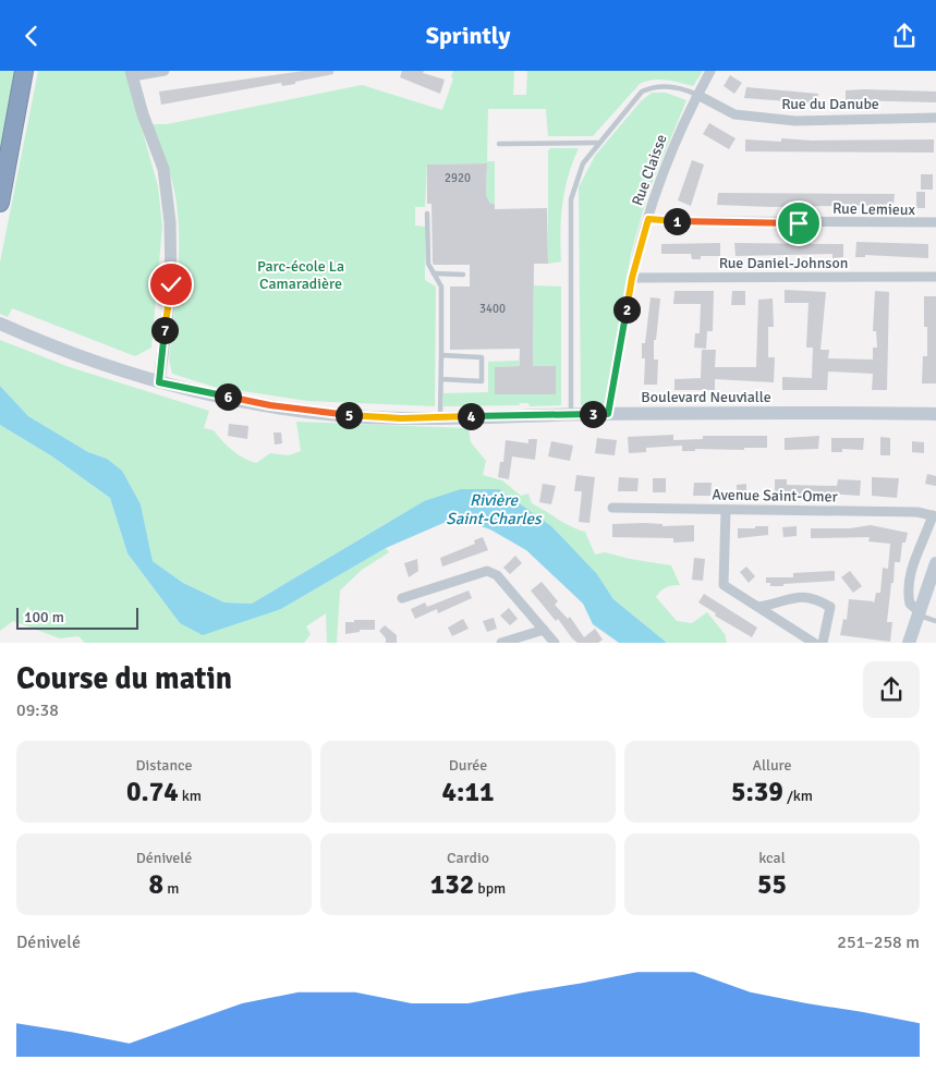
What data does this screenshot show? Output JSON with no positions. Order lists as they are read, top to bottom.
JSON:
{
  "streets": {
    "main road": ["Boulevard Neuvialle"],
    "street": [
      "Rue du Danube",
      "Rue Claisse",
      "Rue Lemieux",
      "Rue Daniel-Johnson",
      "Avenue Saint-Omer"
    ]
  },
  "crossings": [
    ["Rue du Danube", "Rue Claisse"],
    ["Rue Claisse", "Rue Lemieux"],
    ["Rue Claisse", "Rue Daniel-Johnson"],
    ["Rue Claisse", "Boulevard Neuvialle"]
  ],
  "water": ["Rivière Saint-Charles"],
  "parks": ["Parc-école La Camaradière"],
  "house_numbers": ["2920", "3400"],
  "scale_bar": "100 m",
  "page": {
    "header": "Sprintly",
    "pins": [
      "1",
      "2",
      "7",
      "6",
      "3",
      "5",
      "4"
    ],
    "scale": "100 m",
    "heading": ["Course du matin", "09:38"],
    "stats": [
      ["Distance", "0.74 km"],
      ["Durée", "4:11"],
      ["Allure", "5:39 /km"],
      ["Dénivelé", "8 m"],
      ["Cardio", "132 bpm"],
      ["kcal", "55"]
    ],
    "chart": ["Dénivelé", "251–258 m"]
  }
}
